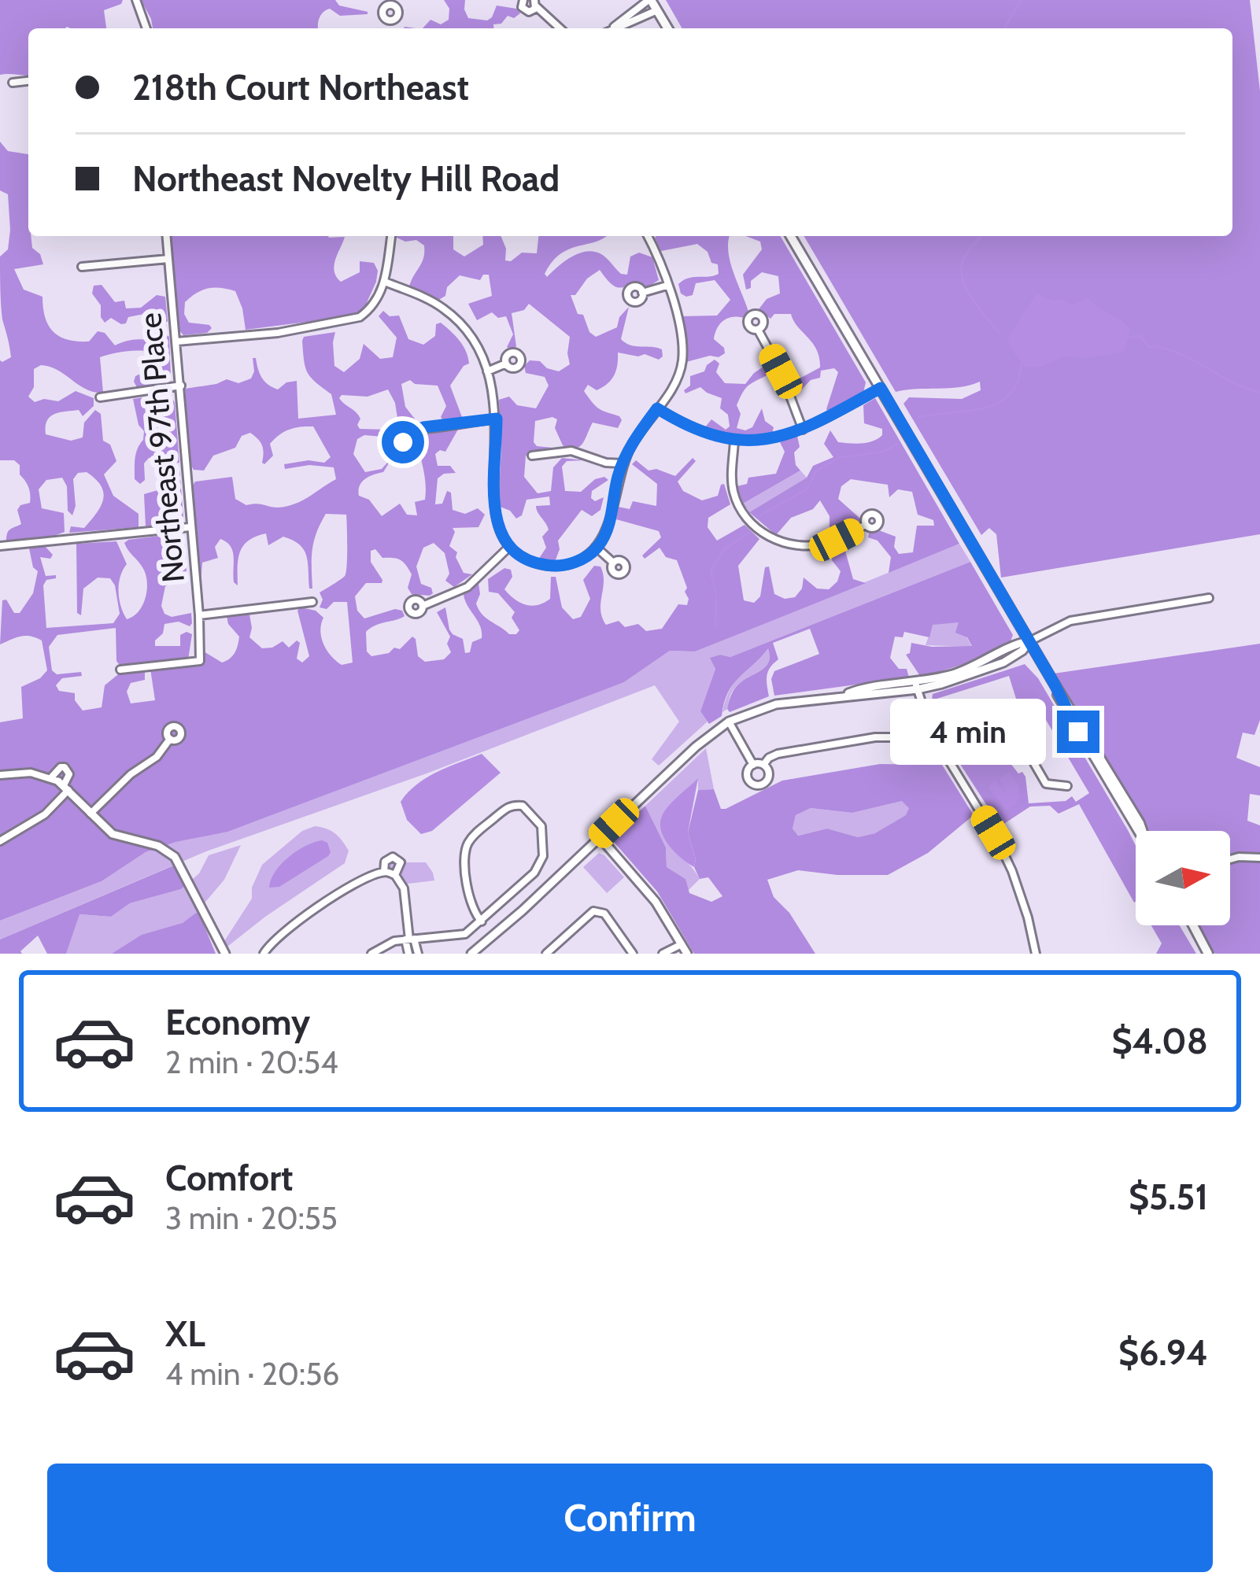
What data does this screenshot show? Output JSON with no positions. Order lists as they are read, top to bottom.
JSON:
{
  "streets": {
    "street": ["Northeast 97th Place"]
  },
  "north": "right",
  "page": {
    "banner": ["218th Court Northeast", "Northeast Novelty Hill Road"],
    "bubble": "4 min",
    "list": [
      {
        "name": "Economy",
        "note": "2 min · 20:54",
        "value": "$4.08"
      },
      {
        "name": "Comfort",
        "note": "3 min · 20:55",
        "value": "$5.51"
      },
      {
        "name": "XL",
        "note": "4 min · 20:56",
        "value": "$6.94"
      }
    ],
    "buttons": "Confirm"
  }
}
